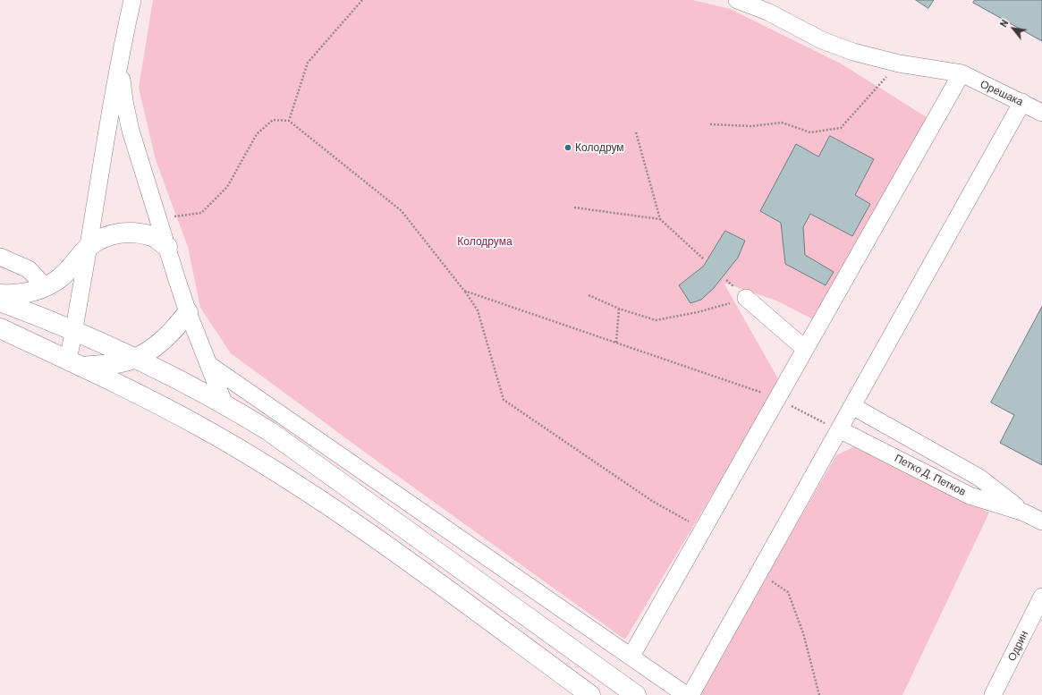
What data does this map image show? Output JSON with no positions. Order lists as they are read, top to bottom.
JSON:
{
  "streets": {
    "street": ["Орешака", "Петко Д. Петков", "Одрин"]
  },
  "parks": ["Колодрума"],
  "places": ["Колодрум"],
  "north": "top left"
}
